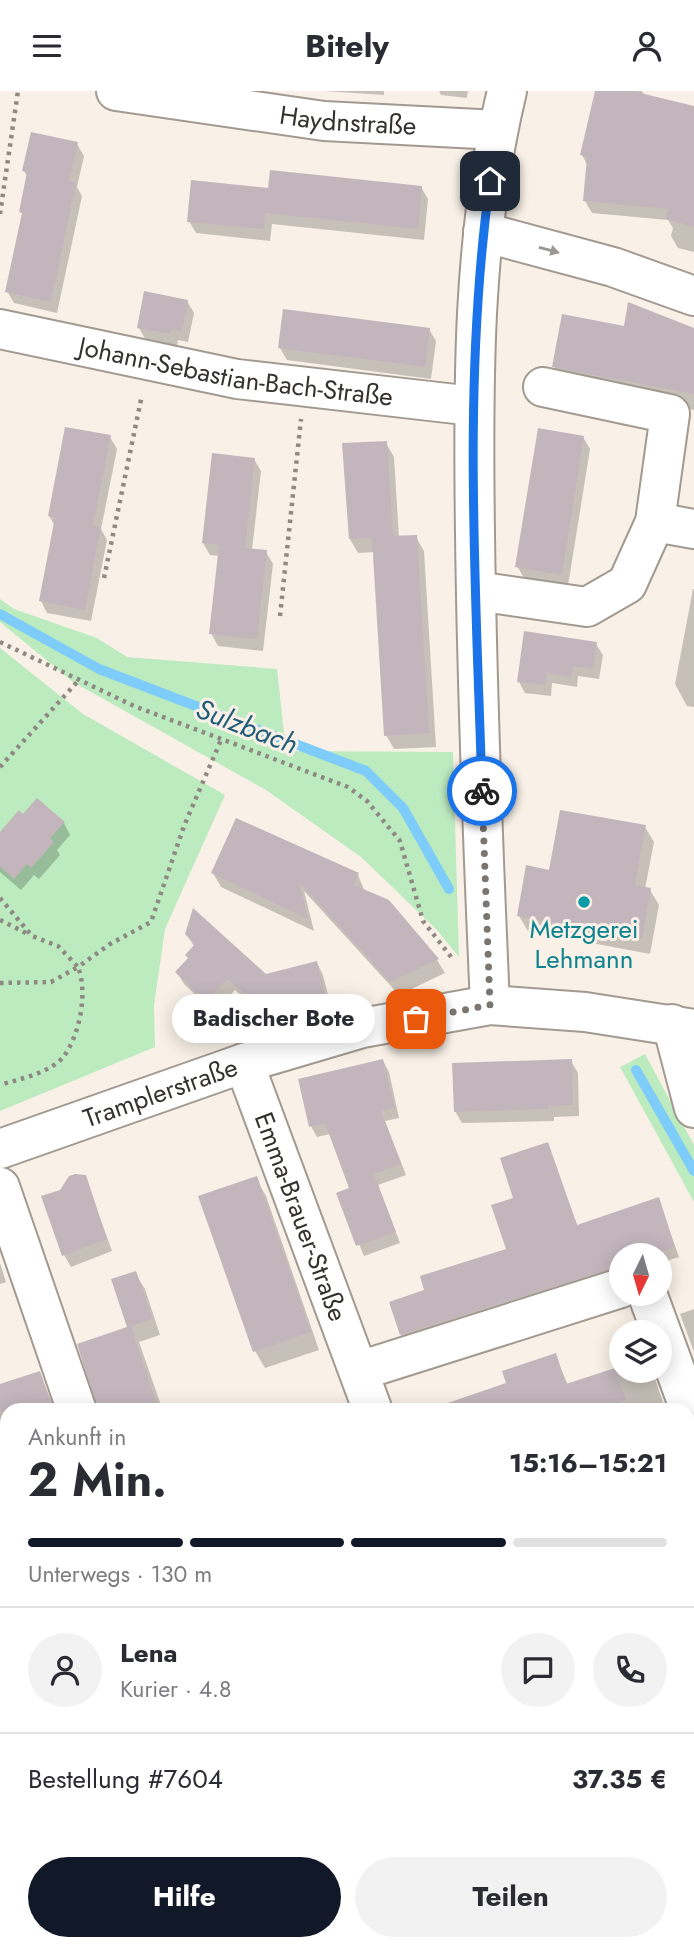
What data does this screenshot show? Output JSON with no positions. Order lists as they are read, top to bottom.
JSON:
{
  "streets": {
    "street": [
      "Haydnstraße",
      "Johann-Sebastian-Bach-Straße",
      "Tramplerstraße",
      "Emma-Brauer-Straße"
    ]
  },
  "crossings": [
    ["Tramplerstraße", "Emma-Brauer-Straße"]
  ],
  "water": ["Sulzbach"],
  "places": ["Metzgerei Lehmann", "Badischer Bote"],
  "north": "bottom",
  "page": {
    "header": "Bitely",
    "bubble": "Badischer Bote",
    "heading": ["2 Min.", "Ankunft in", "15:16–15:21"],
    "panel": [
      "Lena",
      "Kurier · 4.8",
      "Bestellung #7604",
      "37.35 €"
    ],
    "bar": "Unterwegs · 130 m",
    "buttons": ["Hilfe", "Teilen"]
  }
}
